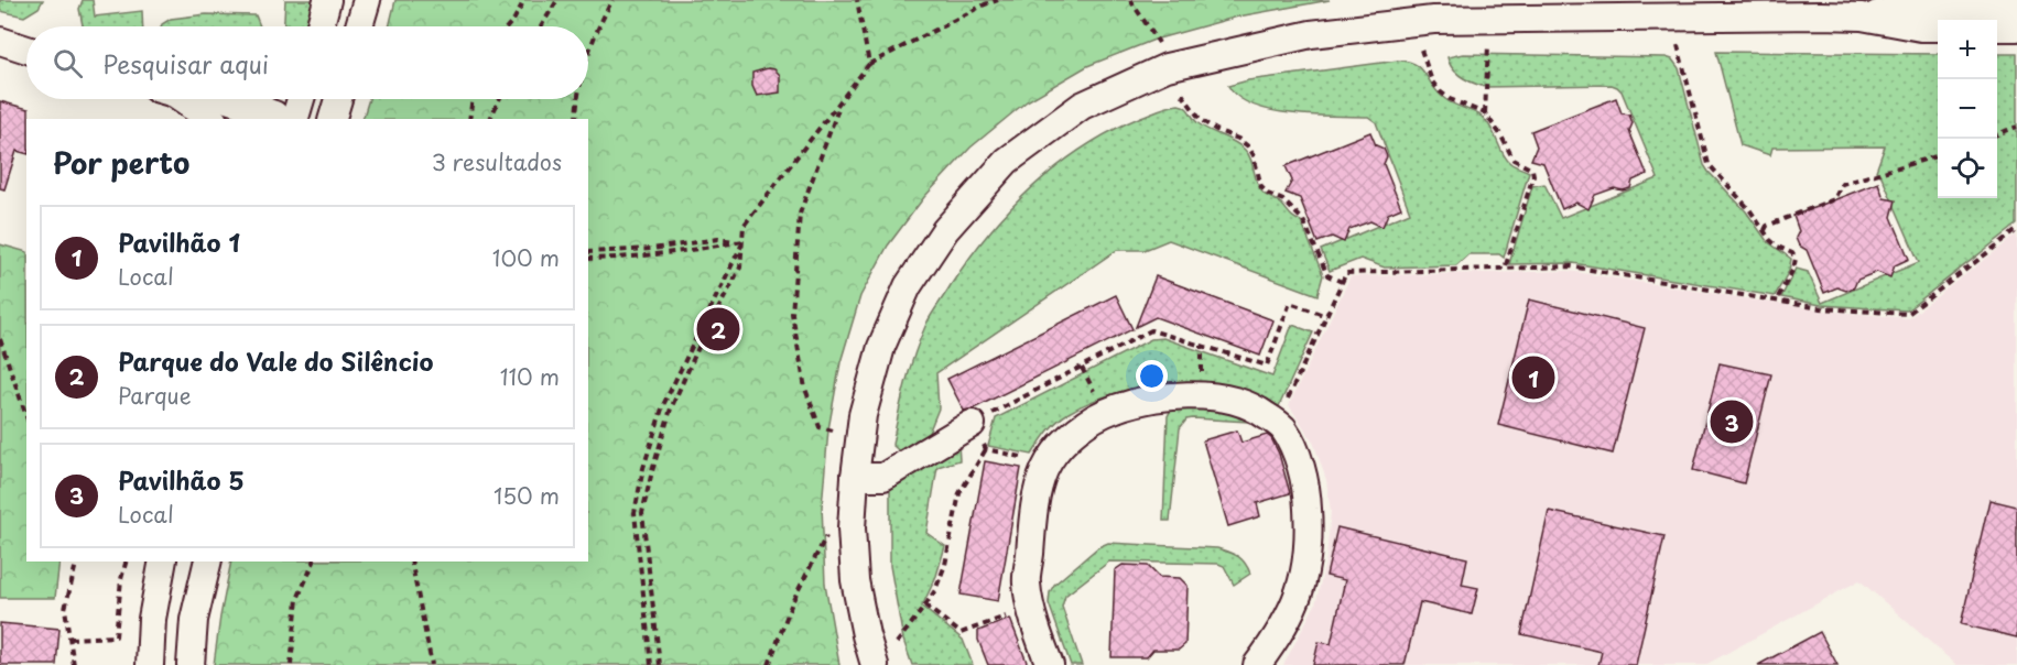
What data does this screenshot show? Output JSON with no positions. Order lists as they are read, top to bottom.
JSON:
{
  "page": {
    "map_buttons": ["+", "−"],
    "search": "Pesquisar aqui",
    "heading": ["Por perto", "3 resultados"],
    "list": [
      {
        "mark": "1",
        "name": "Pavilhão 1",
        "note": "Local",
        "value": "100 m"
      },
      {
        "mark": "2",
        "name": "Parque do Vale do Silêncio",
        "note": "Parque",
        "value": "110 m"
      },
      {
        "mark": "3",
        "name": "Pavilhão 5",
        "note": "Local",
        "value": "150 m"
      }
    ],
    "pins": ["2", "1", "3"]
  }
}
